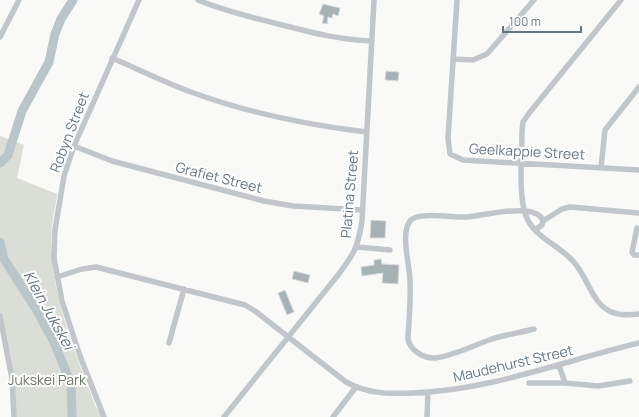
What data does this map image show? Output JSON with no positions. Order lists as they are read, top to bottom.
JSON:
{
  "streets": {
    "street": [
      "Robyn Street",
      "Geelkappie Street",
      "Grafiet Street",
      "Platina Street",
      "Maudehurst Street"
    ]
  },
  "crossings": [
    ["Robyn Street", "Grafiet Street"],
    ["Robyn Street", "Maudehurst Street"],
    ["Grafiet Street", "Platina Street"],
    ["Platina Street", "Maudehurst Street"]
  ],
  "water": ["Klein Jukskei"],
  "parks": ["Jukskei Park"],
  "scale_bar": "100 m"
}
